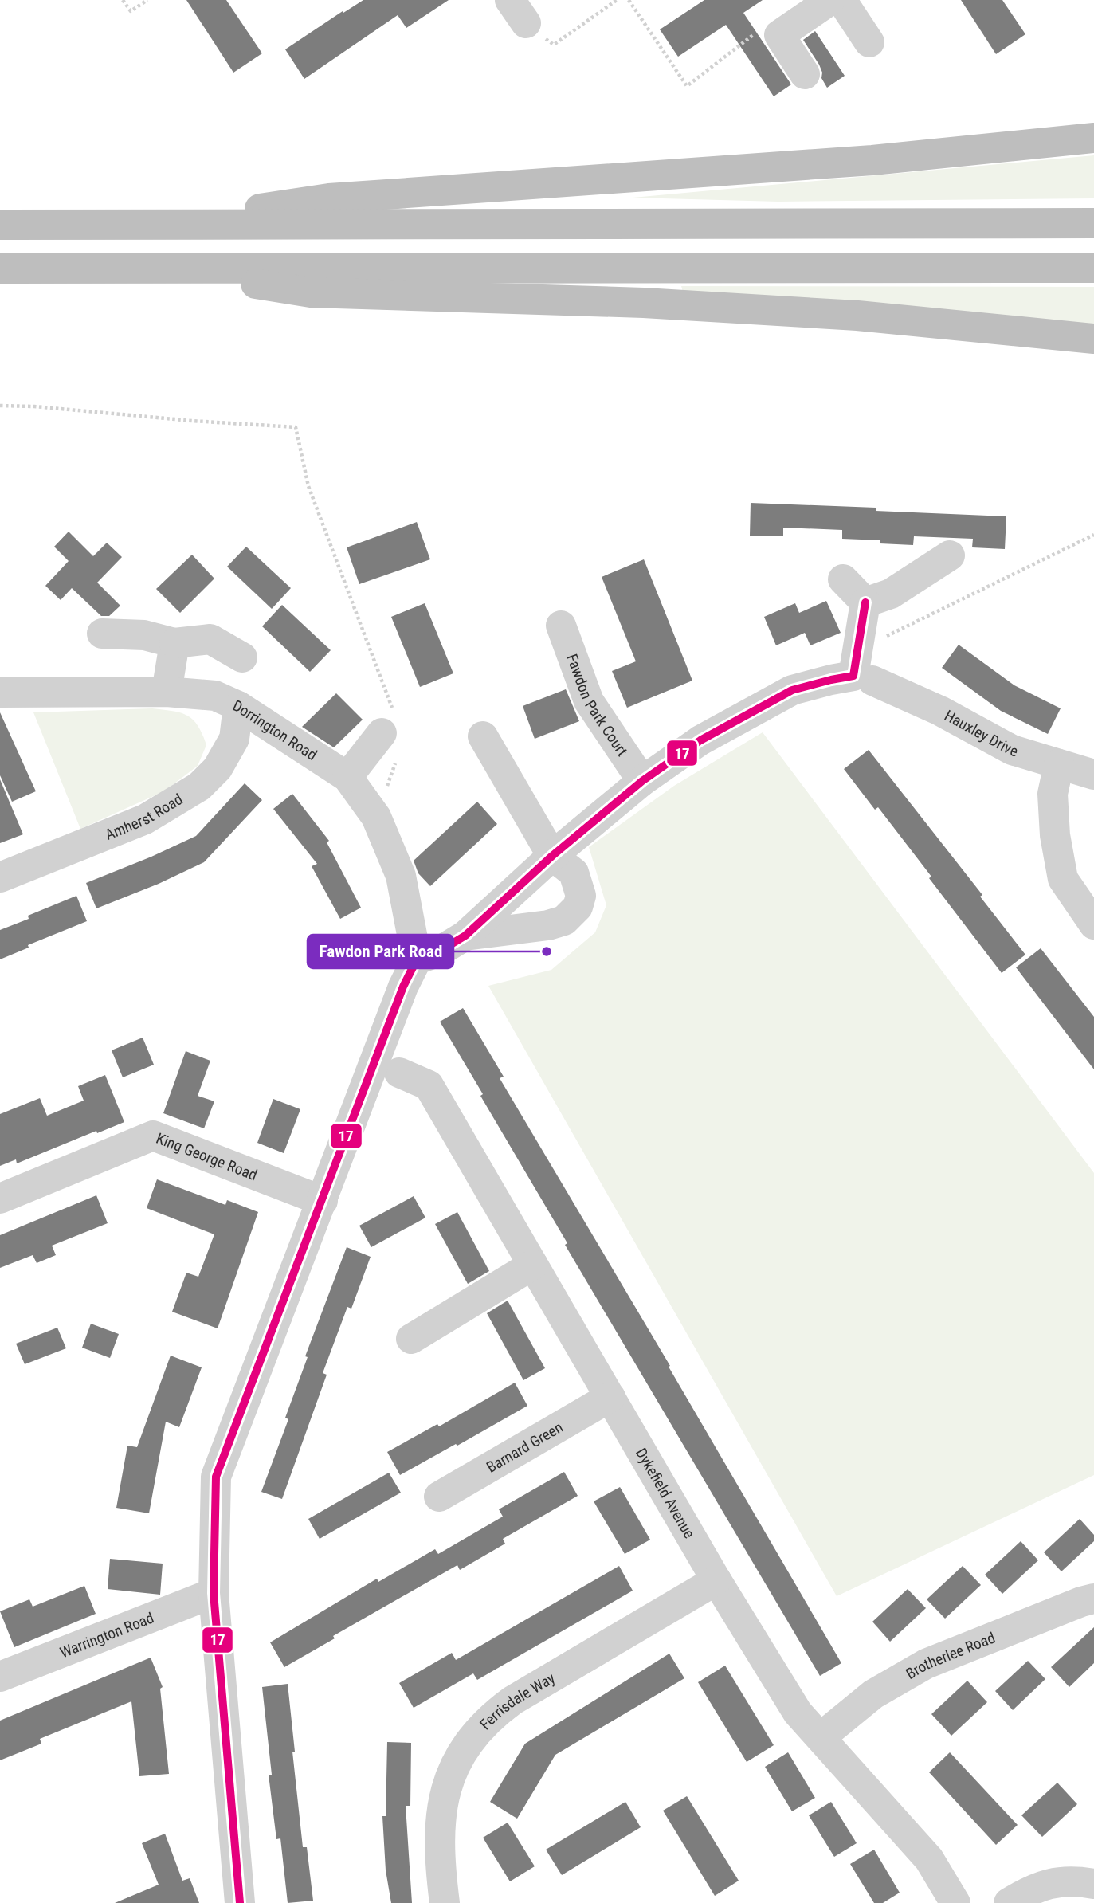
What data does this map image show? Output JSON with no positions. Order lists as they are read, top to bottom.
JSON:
{
  "streets": {
    "street": [
      "Fawdon Park Court",
      "Dorrington Road",
      "Hauxley Drive",
      "Amherst Road",
      "King George Road",
      "Barnard Green",
      "Dykefield Avenue",
      "Warrington Road",
      "Brotherlee Road",
      "Ferrisdale Way"
    ]
  },
  "crossings": [
    ["Dorrington Road", "Amherst Road"],
    ["Barnard Green", "Dykefield Avenue"],
    ["Dykefield Avenue", "Brotherlee Road"],
    ["Dykefield Avenue", "Ferrisdale Way"]
  ],
  "places": ["Fawdon Park Road"],
  "lines": ["transit line 17"]
}
